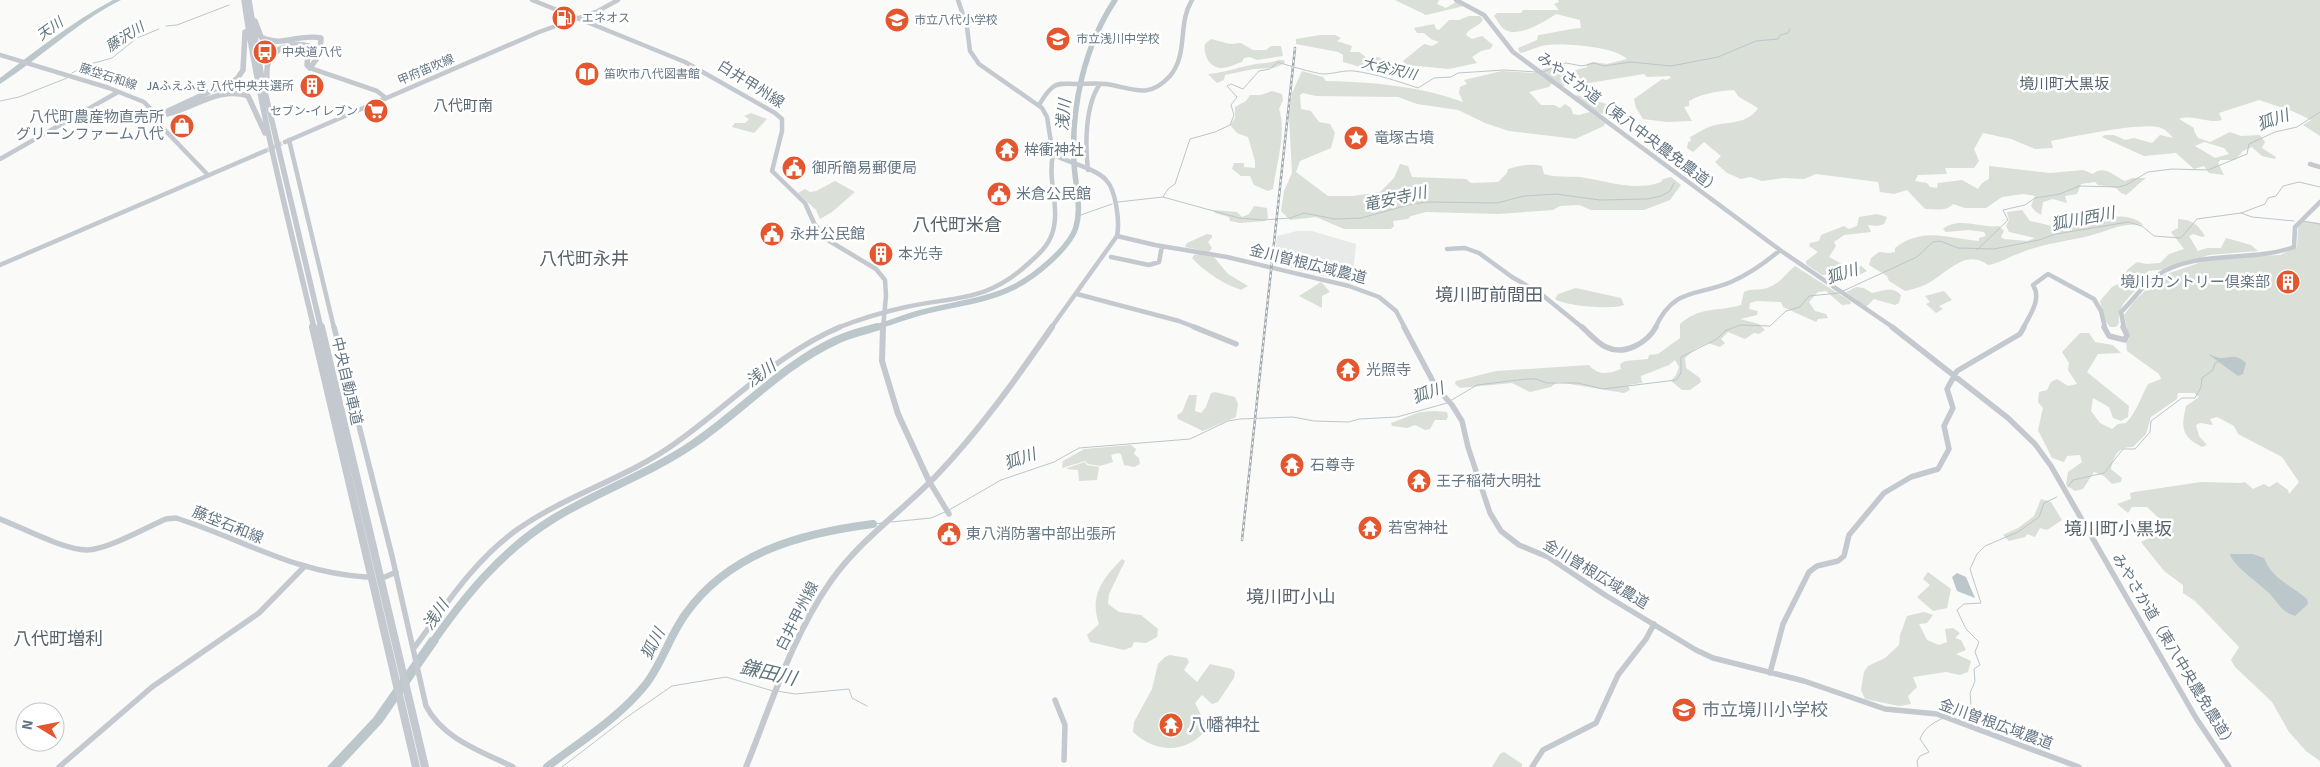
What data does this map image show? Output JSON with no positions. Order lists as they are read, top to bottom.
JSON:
{
  "streets": {
    "highway": ["中央自動車道"],
    "main road": ["甲府笛吹線", "白井甲州線"],
    "street": ["藤垈石和線", "みやさか道（東八中央農免農道）", "金川曽根広域農道"]
  },
  "crossings": [
    ["甲府笛吹線", "白井甲州線"],
    ["白井甲州線", "金川曽根広域農道"]
  ],
  "districts": [
    "境川町大黒坂",
    "八代町南",
    "八代町米倉",
    "八代町永井",
    "境川町前間田",
    "境川町小黒坂",
    "境川町小山",
    "八代町増利"
  ],
  "water": [
    "天川",
    "藤沢川",
    "大谷沢川",
    "浅川",
    "狐川",
    "竜安寺川",
    "狐川西川",
    "鎌田川"
  ],
  "places": {
    "fuel station": ["エネオス"],
    "school or university": ["市立八代小学校", "市立浅川中学校", "市立境川小学校"],
    "bus stop": ["中央道八代"],
    "library": ["笛吹市八代図書館"],
    "building": ["JAふえふき 八代中央共選所", "本光寺", "境川カントリー倶楽部"],
    "supermarket": ["セブン-イレブン"],
    "shop": ["八代町農産物直売所 グリーンファーム八代"],
    "place": ["竜塚古墳"],
    "temple": [
      "桙衝神社",
      "光照寺",
      "石尊寺",
      "王子稲荷大明社",
      "若宮神社",
      "八幡神社"
    ],
    "public building": [
      "御所簡易郵便局",
      "米倉公民館",
      "永井公民館",
      "東八消防署中部出張所"
    ]
  },
  "north": "left"
}
